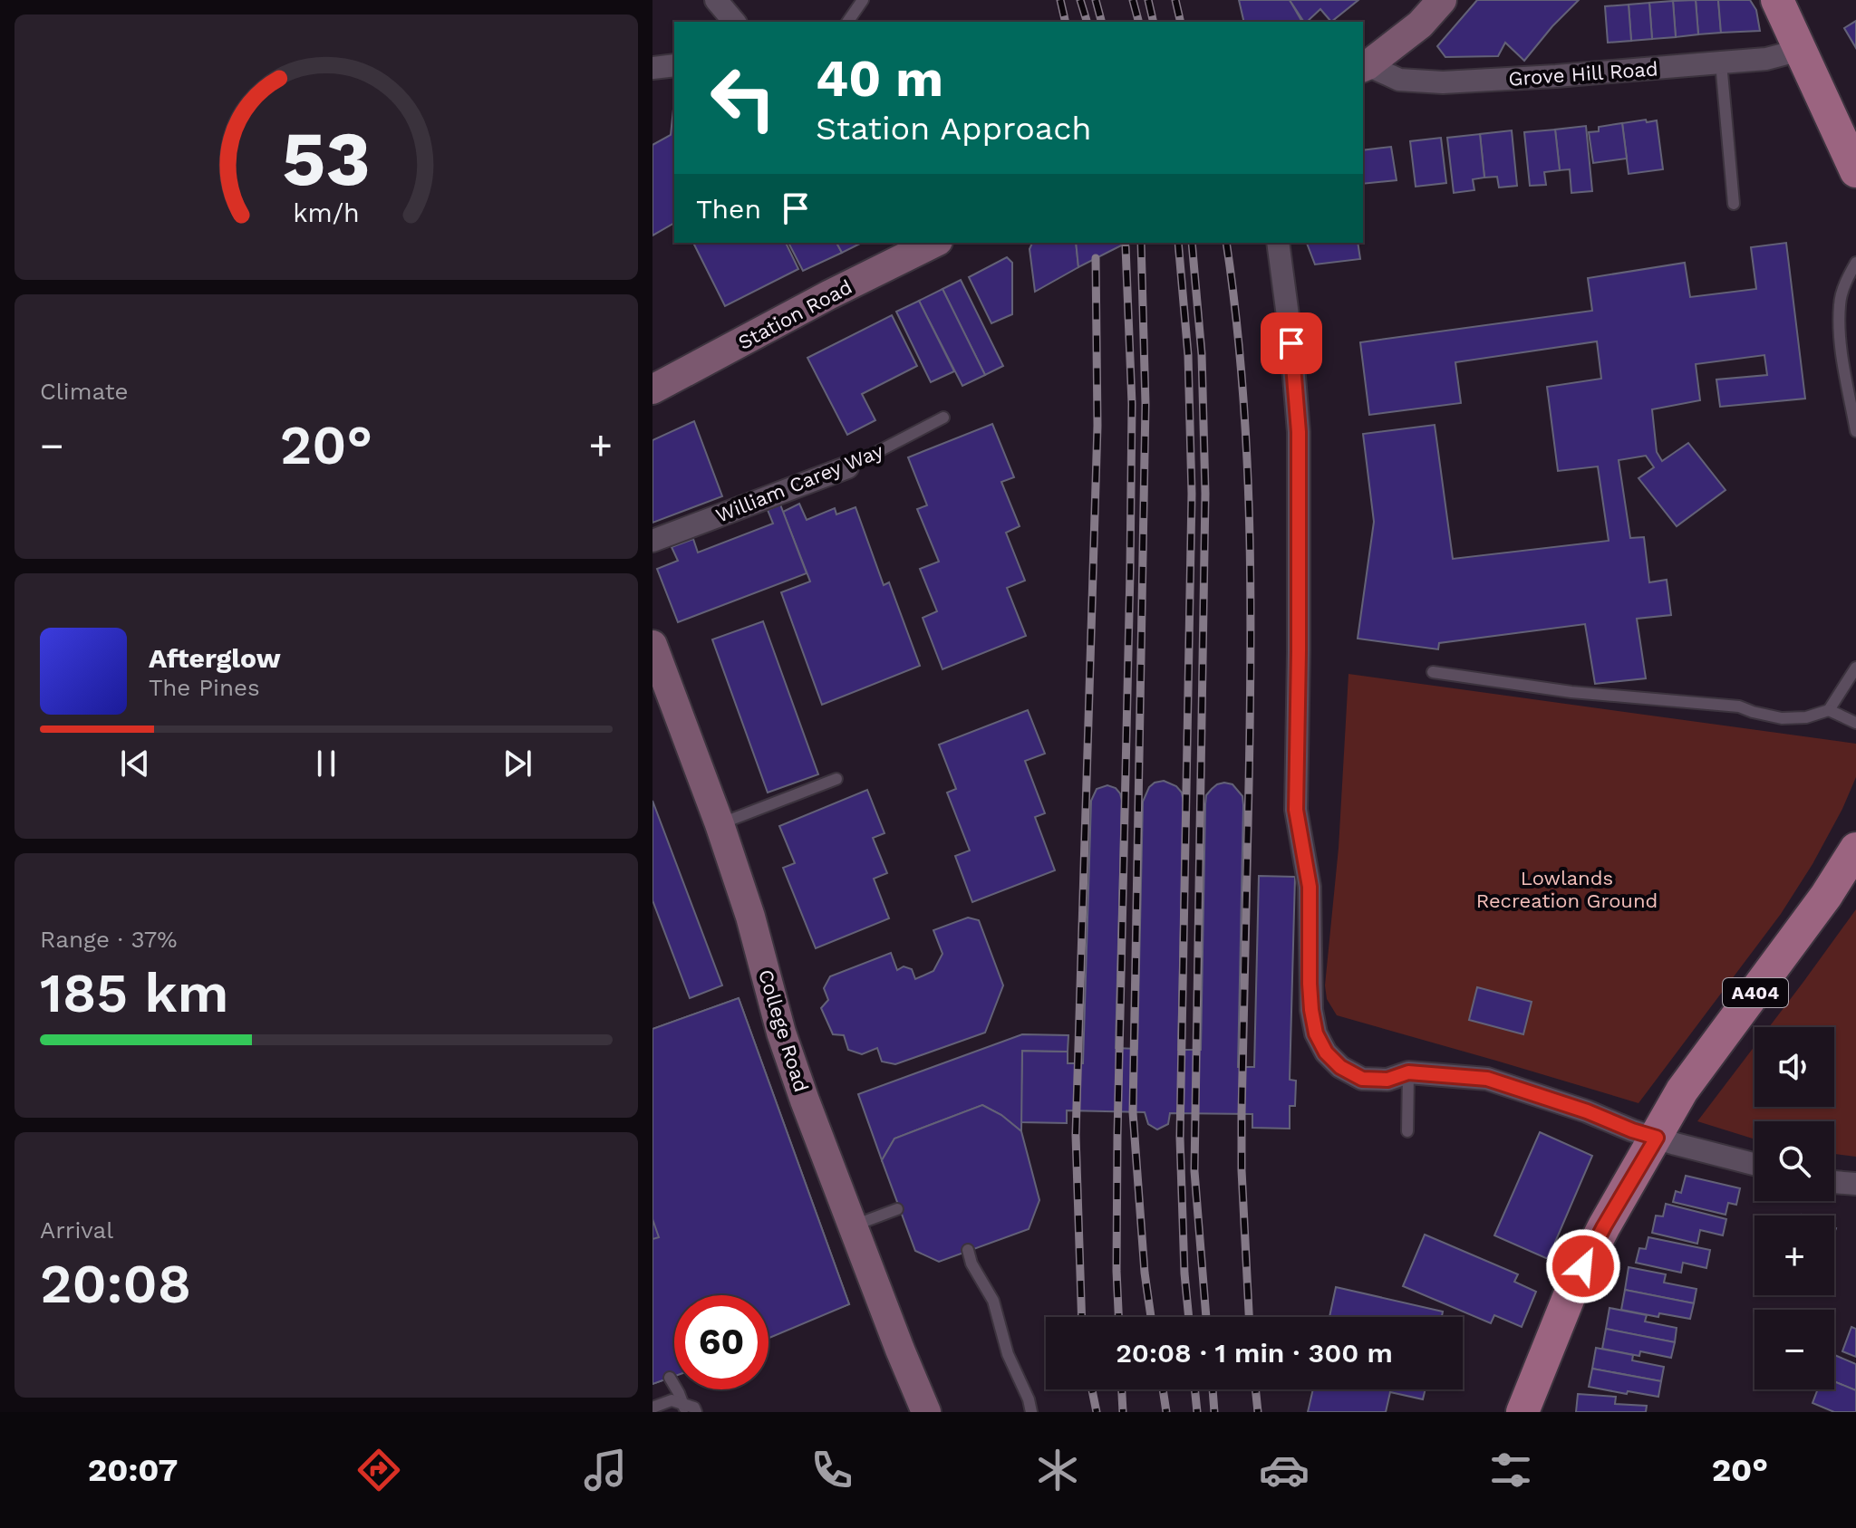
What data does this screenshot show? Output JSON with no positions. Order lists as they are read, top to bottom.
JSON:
{
  "streets": {
    "main road": ["Station Road", "A404", "College Road"],
    "street": ["Grove Hill Road", "William Carey Way"]
  },
  "parks": ["Lowlands Recreation Ground"],
  "page": {
    "turn": ["40 m", "Station Approach"],
    "then": "Then",
    "tile": [
      "Climate",
      ["Range · 37%", "185 km"],
      ["Arrival", "20:08"]
    ],
    "heat": ["−", "20°", "+"],
    "song": ["Afterglow", "The Pines"],
    "map_buttons": ["+", "−"],
    "limit": "60",
    "trip": "20:08 · 1 min · 300 m",
    "tabs": ["20:07", "20°"],
    "gauge": ["53", "km/h"]
  }
}
